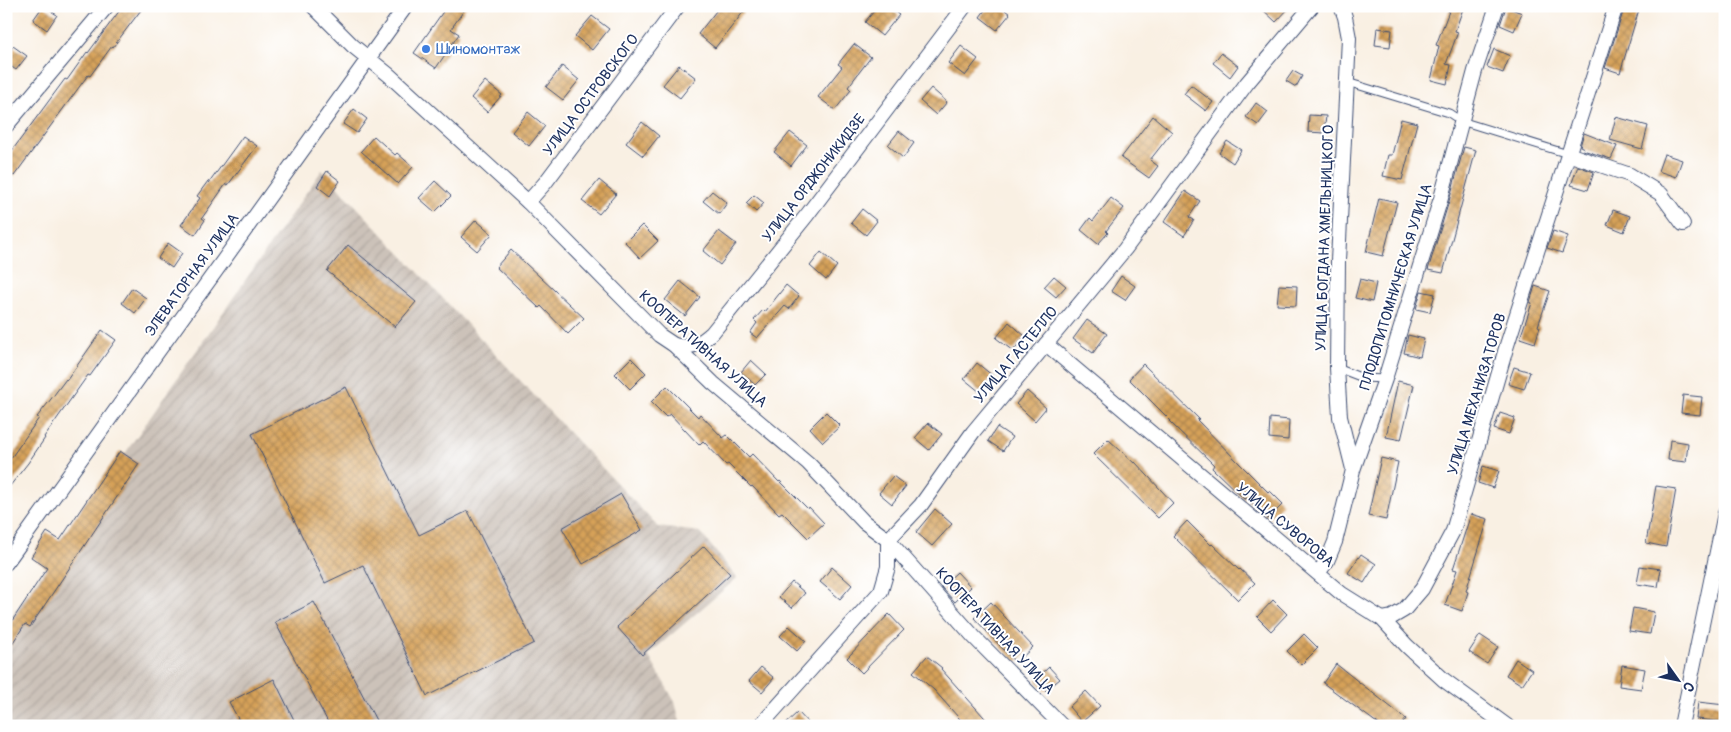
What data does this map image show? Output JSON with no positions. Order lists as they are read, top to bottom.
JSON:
{
  "streets": {
    "street": [
      "УЛИЦА ОСТРОВСКОГО",
      "УЛИЦА ОРДЖОНИКИДЗЕ",
      "УЛИЦА БОГДАНА ХМЕЛЬНИЦКОГО",
      "ЭЛЕВАТОРНАЯ УЛИЦА",
      "ПЛОДОПИТОМНИЧЕСКАЯ УЛИЦА",
      "КООПЕРАТИВНАЯ УЛИЦА",
      "УЛИЦА ГАСТЕЛЛО",
      "УЛИЦА МЕХАНИЗАТОРОВ",
      "УЛИЦА СУВОРОВА"
    ]
  },
  "crossings": [
    ["УЛИЦА ОСТРОВСКОГО", "КООПЕРАТИВНАЯ УЛИЦА"],
    ["УЛИЦА ОРДЖОНИКИДЗЕ", "КООПЕРАТИВНАЯ УЛИЦА"],
    ["УЛИЦА БОГДАНА ХМЕЛЬНИЦКОГО", "ПЛОДОПИТОМНИЧЕСКАЯ УЛИЦА"],
    ["ЭЛЕВАТОРНАЯ УЛИЦА", "КООПЕРАТИВНАЯ УЛИЦА"],
    ["ПЛОДОПИТОМНИЧЕСКАЯ УЛИЦА", "УЛИЦА СУВОРОВА"],
    ["КООПЕРАТИВНАЯ УЛИЦА", "УЛИЦА ГАСТЕЛЛО"],
    ["УЛИЦА ГАСТЕЛЛО", "УЛИЦА СУВОРОВА"],
    ["УЛИЦА МЕХАНИЗАТОРОВ", "УЛИЦА СУВОРОВА"]
  ],
  "places": ["Шиномонтаж"],
  "north": "bottom right"
}
